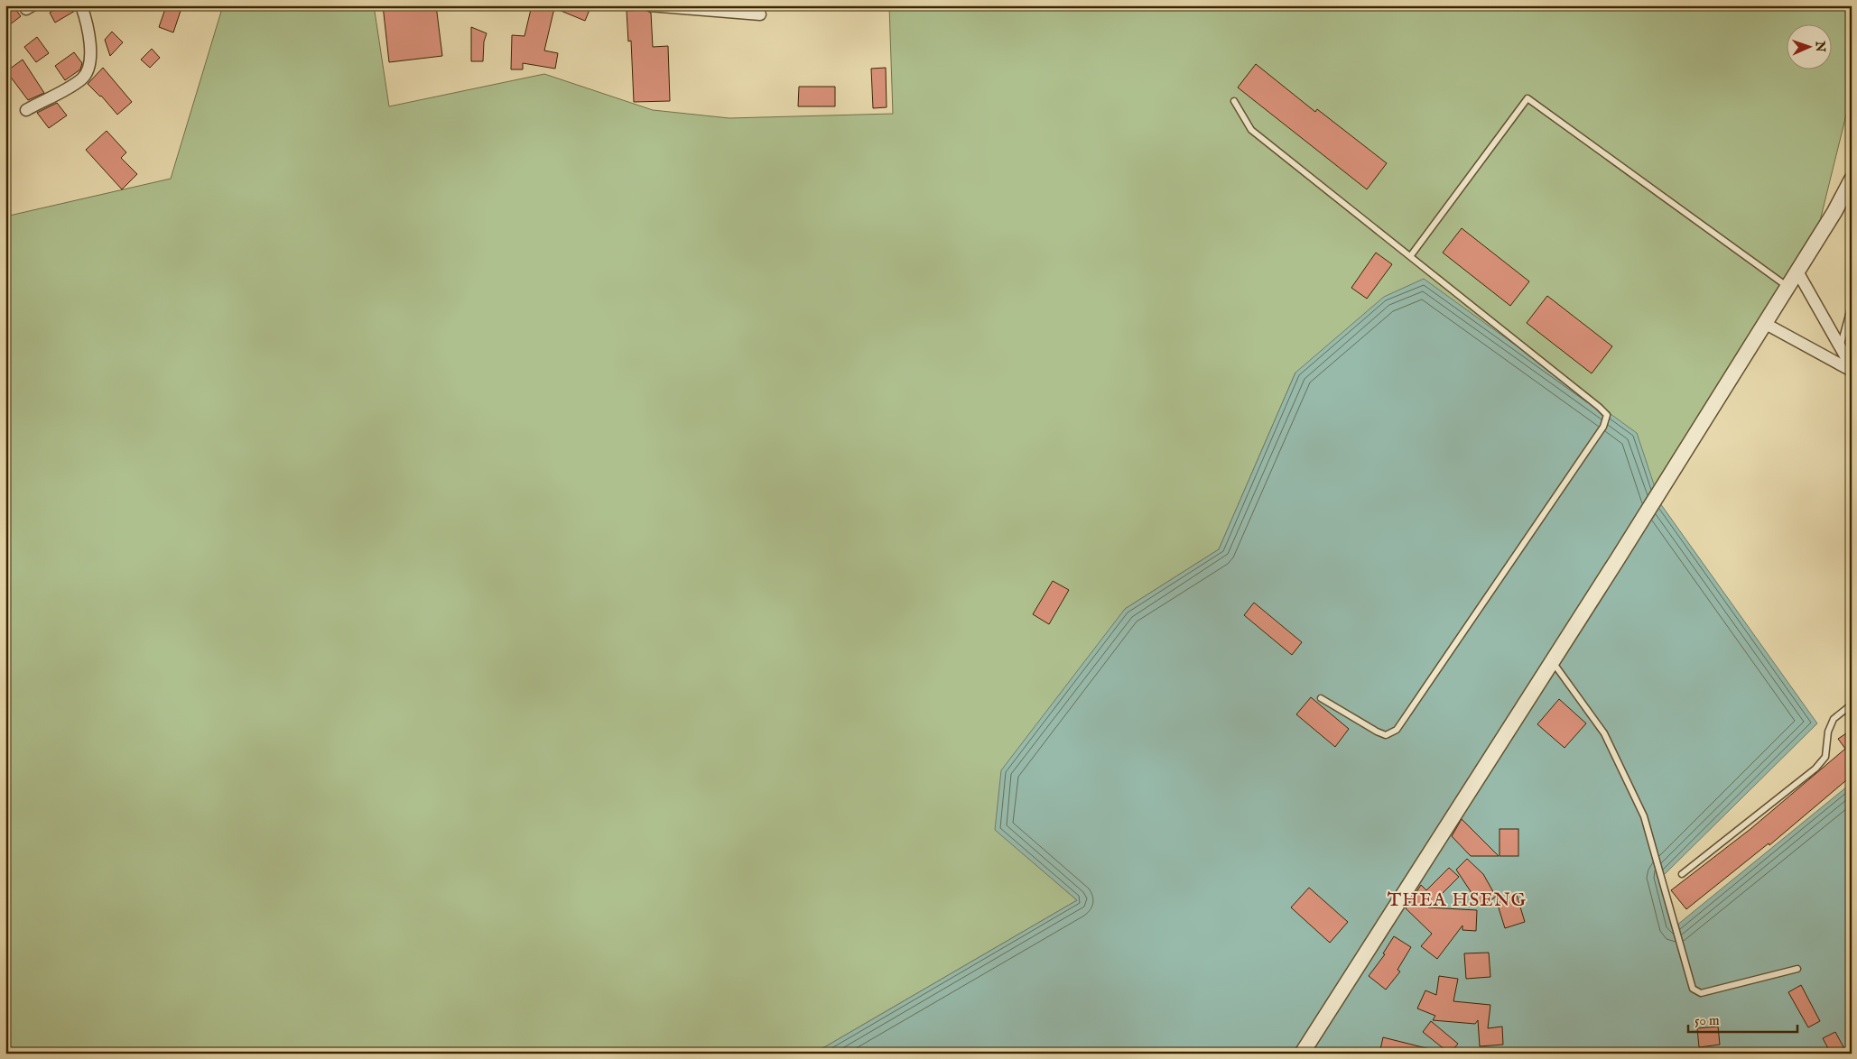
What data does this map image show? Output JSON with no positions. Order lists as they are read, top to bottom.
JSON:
{
  "districts": ["THEA HSENG"],
  "scale_bar": "50 m",
  "north": "right"
}
